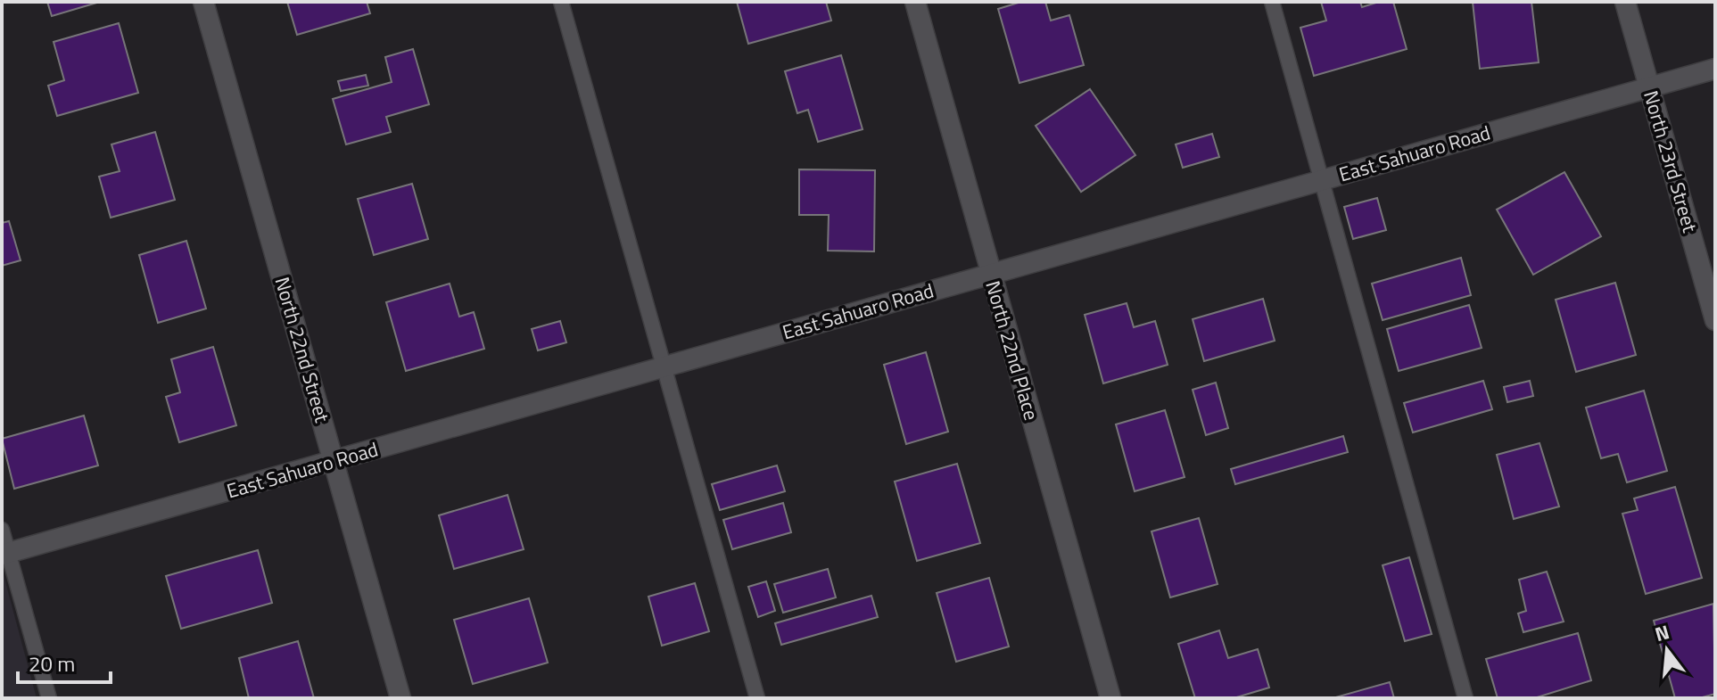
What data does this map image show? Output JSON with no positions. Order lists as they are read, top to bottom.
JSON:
{
  "streets": {
    "street": [
      "East Sahuaro Road",
      "North 23rd Street",
      "North 22nd Street",
      "North 22nd Place"
    ]
  },
  "crossings": [
    ["East Sahuaro Road", "North 23rd Street"],
    ["East Sahuaro Road", "North 22nd Street"],
    ["East Sahuaro Road", "North 22nd Place"]
  ],
  "scale_bar": "20 m",
  "north": "top"
}
